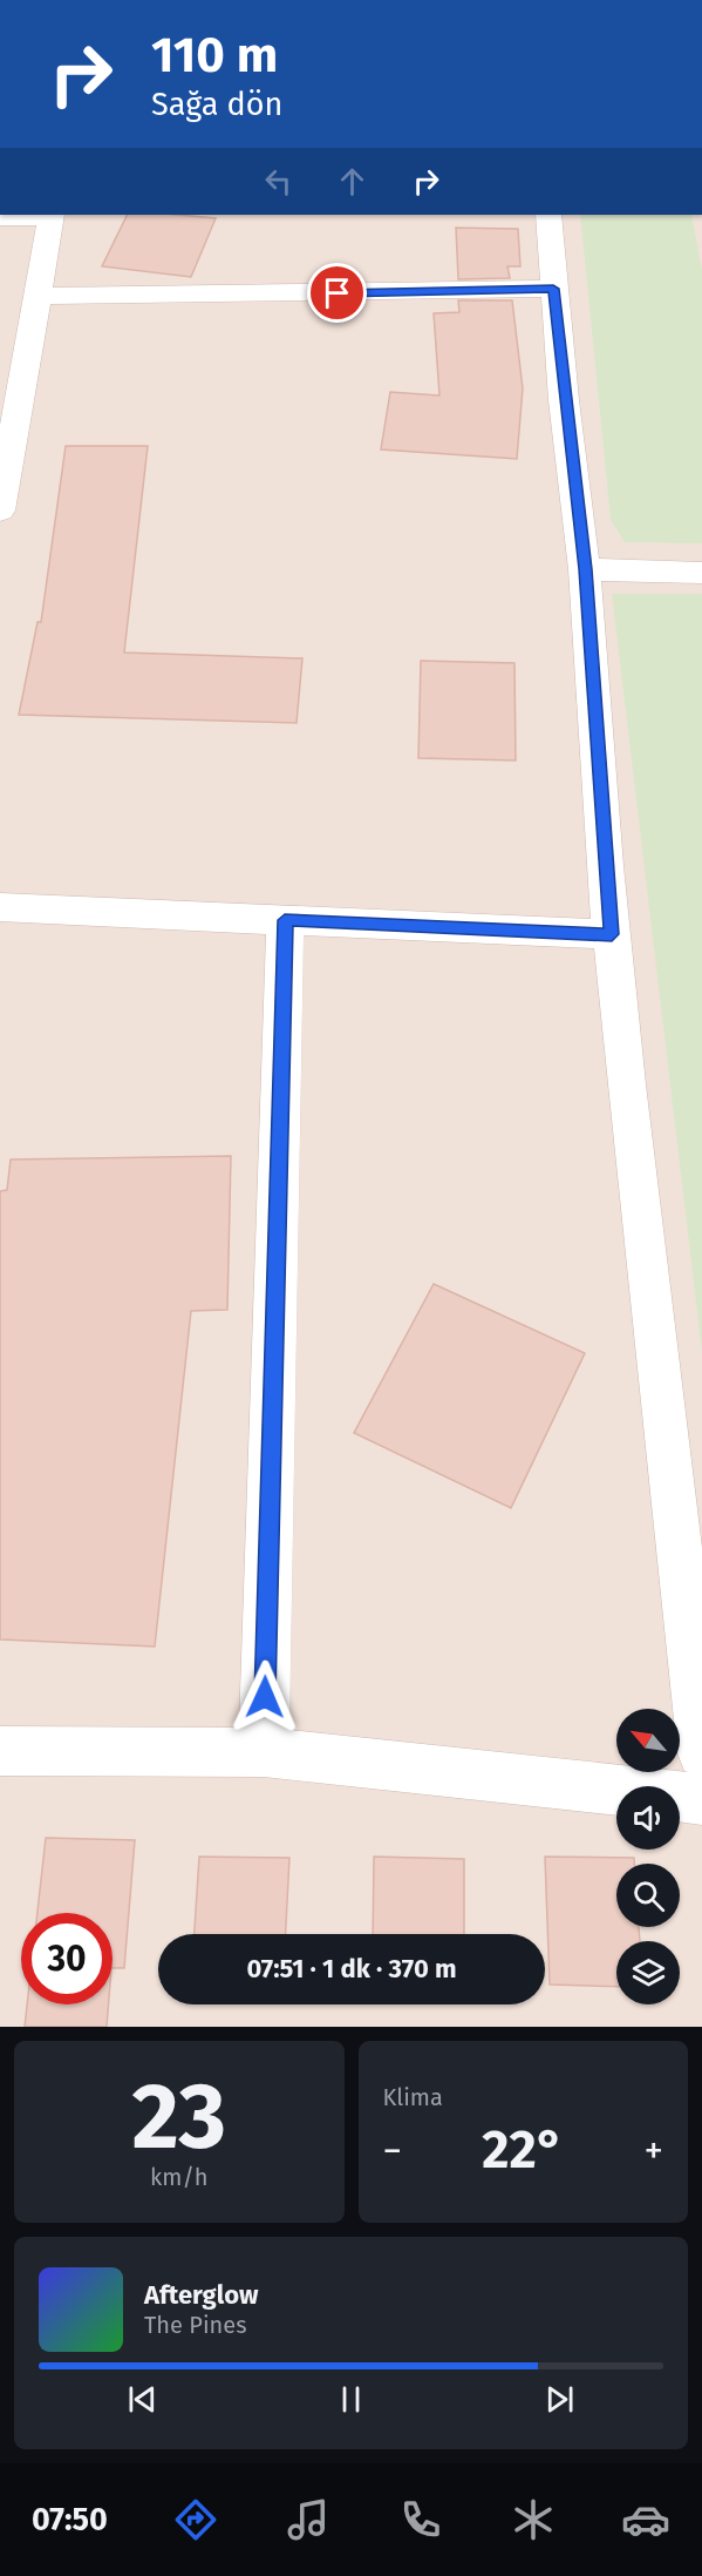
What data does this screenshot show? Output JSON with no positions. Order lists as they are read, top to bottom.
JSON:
{
  "north": "top left",
  "page": {
    "turn": ["110 m", "Sağa dön"],
    "limit": "30",
    "trip": "07:51 · 1 dk · 370 m",
    "tile": [
      ["23", "km/h"],
      "Klima"
    ],
    "heat": ["−", "22°", "+"],
    "song": ["Afterglow", "The Pines"],
    "tabs": "07:50"
  }
}
